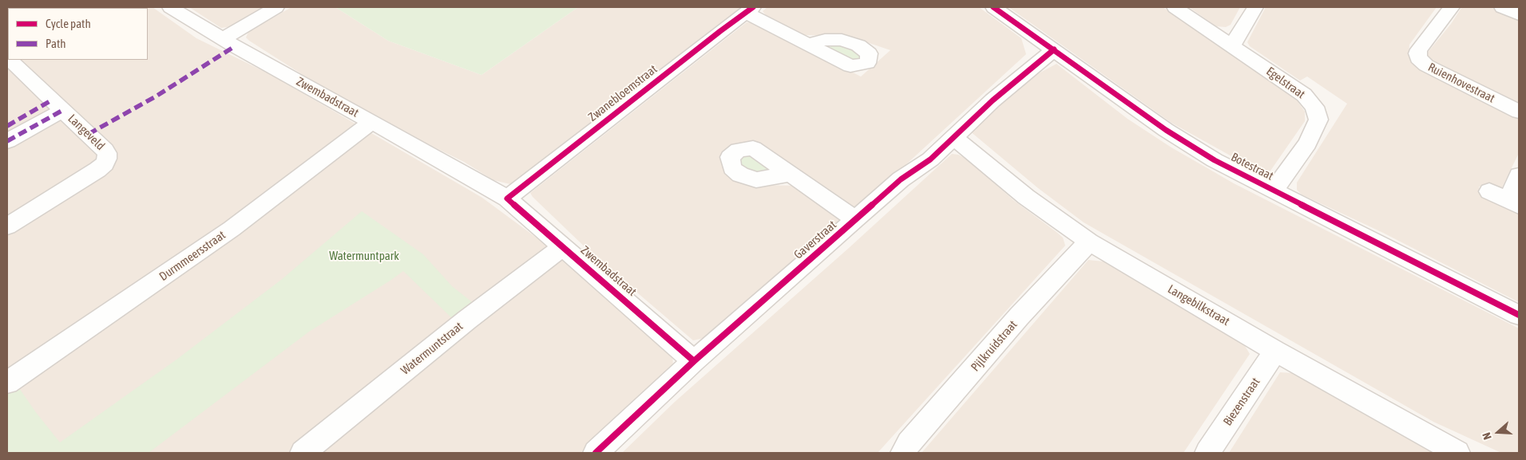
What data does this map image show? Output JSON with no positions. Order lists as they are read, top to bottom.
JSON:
{
  "streets": {
    "street": [
      "Egelstraat",
      "Ruienhovestraat",
      "Zwanebloemstraat",
      "Zwembadstraat",
      "Langeveld",
      "Botestraat",
      "Gaverstraat",
      "Durmmeersstraat",
      "Langebilkstraat",
      "Pijlkruidstraat",
      "Watermuntstraat",
      "Biezenstraat"
    ]
  },
  "crossings": [
    ["Egelstraat", "Botestraat"],
    ["Zwanebloemstraat", "Zwembadstraat"],
    ["Zwembadstraat", "Gaverstraat"],
    ["Zwembadstraat", "Durmmeersstraat"],
    ["Zwembadstraat", "Watermuntstraat"],
    ["Botestraat", "Gaverstraat"],
    ["Gaverstraat", "Langebilkstraat"],
    ["Langebilkstraat", "Pijlkruidstraat"],
    ["Langebilkstraat", "Biezenstraat"]
  ],
  "parks": ["Watermuntpark"],
  "legend": ["Cycle path", "Path"],
  "north": "left"
}
